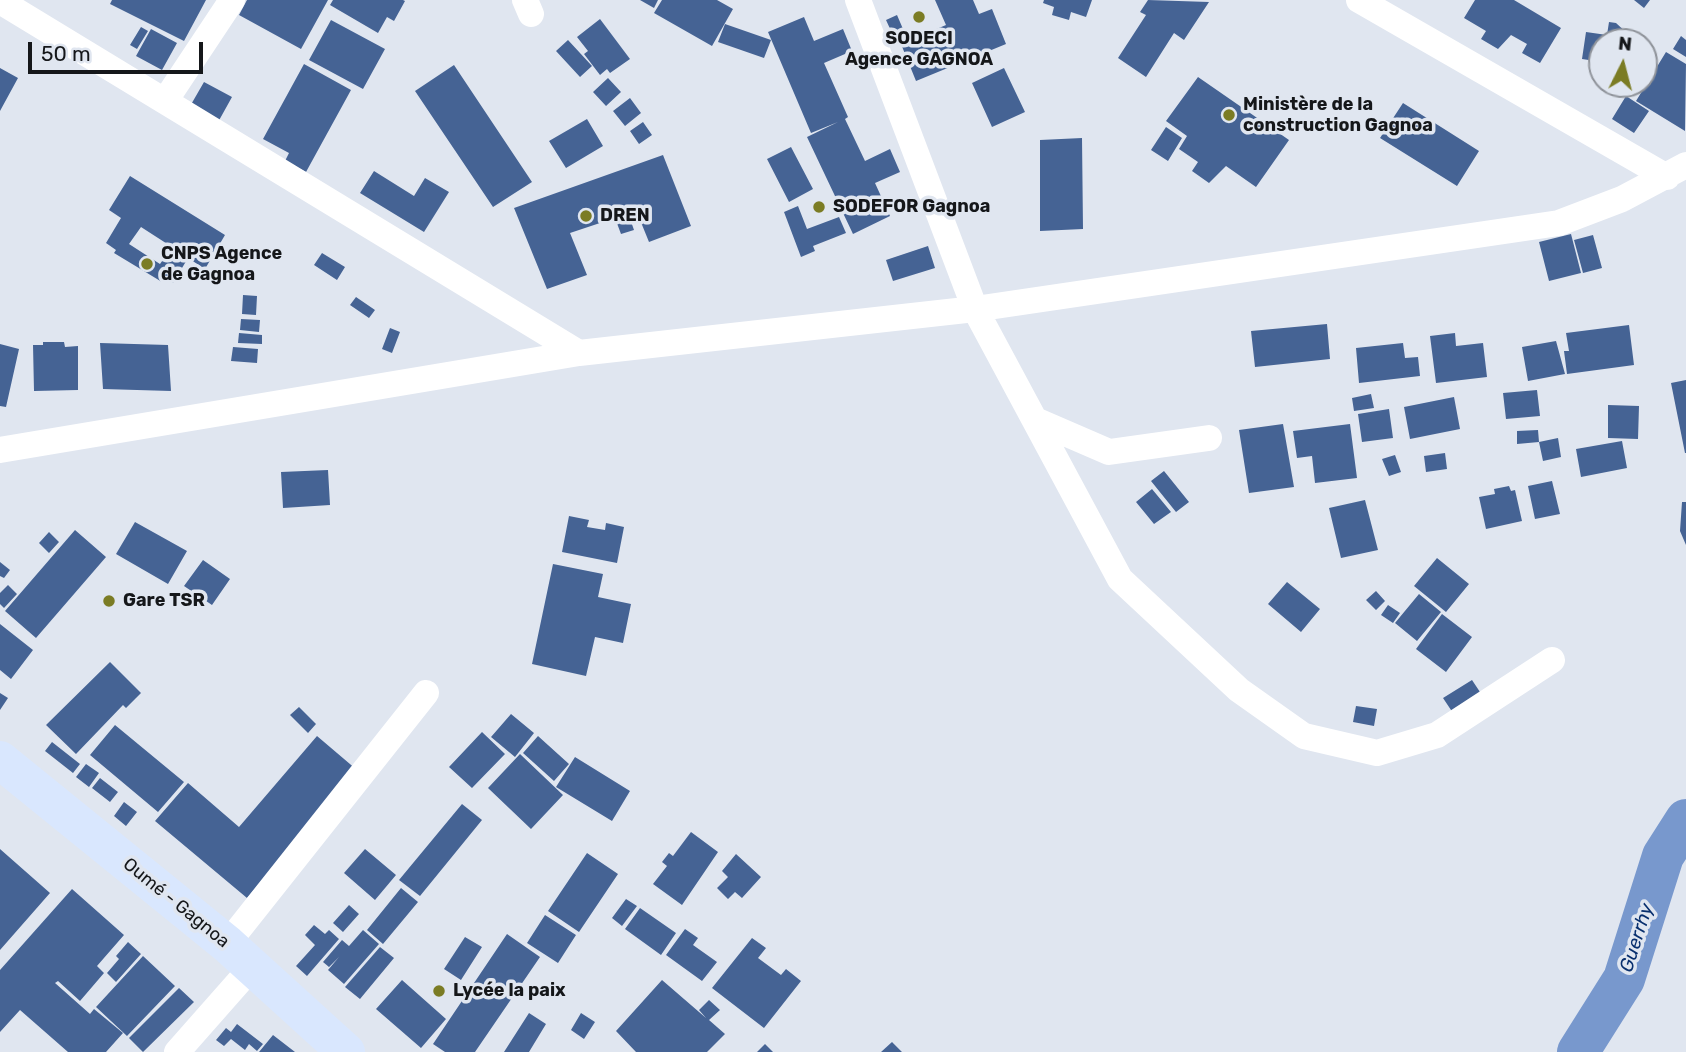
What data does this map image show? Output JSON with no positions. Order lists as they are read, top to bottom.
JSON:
{
  "streets": {
    "main road": ["Oumé - Gagnoa"]
  },
  "water": ["Guerrhy"],
  "places": [
    "SODECI Agence GAGNOA",
    "Ministère de la construction Gagnoa",
    "SODEFOR Gagnoa",
    "DREN",
    "CNPS Agence de Gagnoa",
    "Gare TSR",
    "Lycée la paix"
  ],
  "scale_bar": "50 m",
  "north": "top"
}
